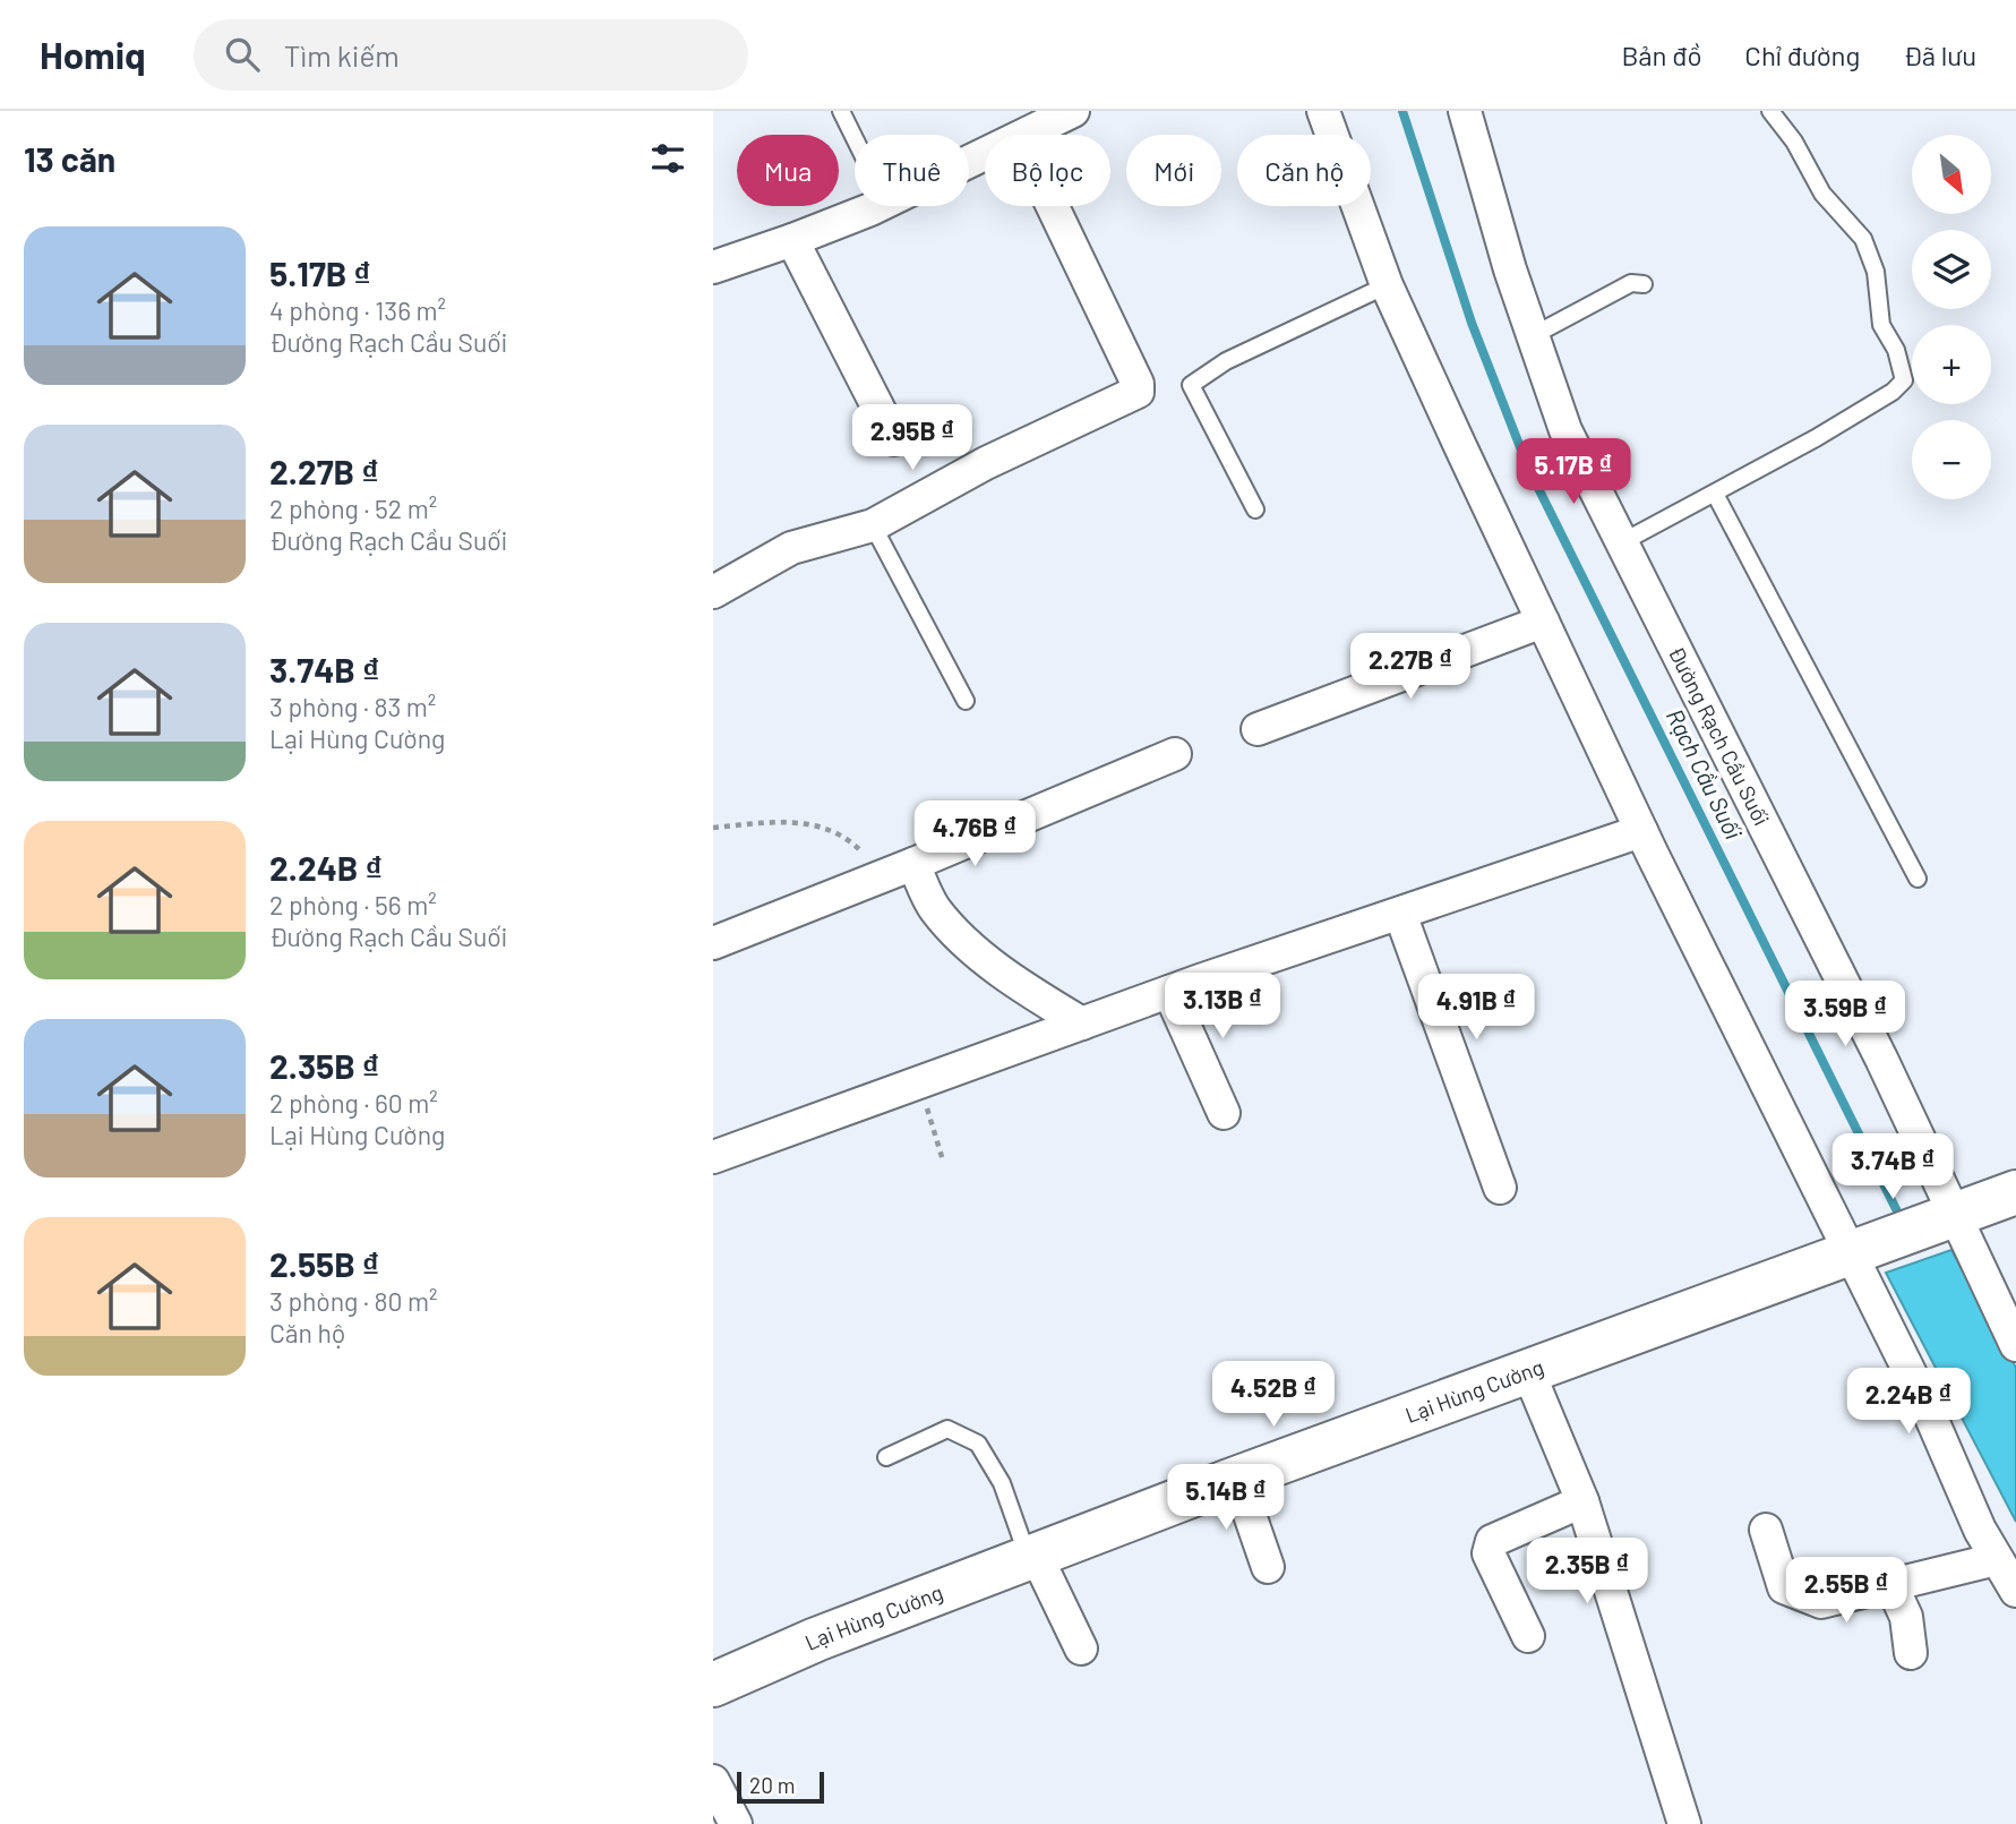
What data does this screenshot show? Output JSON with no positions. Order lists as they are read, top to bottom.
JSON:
{
  "streets": {
    "street": ["Đường Rạch Cầu Suối", "Lại Hùng Cường"]
  },
  "crossings": [
    ["Đường Rạch Cầu Suối", "Lại Hùng Cường"]
  ],
  "water": ["Rạch Cầu Suối"],
  "scale_bar": "20 m",
  "north": "bottom right",
  "page": {
    "header": "Homiq",
    "search": "Tìm kiếm",
    "nav": ["Bản đồ", "Chỉ đường", "Đã lưu"],
    "heading": "13 căn",
    "map_buttons": ["+", "−"],
    "chip": [
      "Mua",
      "Thuê",
      "Bộ lọc",
      "Mới",
      "Căn hộ"
    ],
    "list": [
      {
        "name": "5.17B ₫",
        "note": "4 phòng · 136 m² · Đường Rạch Cầu Suối"
      },
      {
        "name": "2.27B ₫",
        "note": "2 phòng · 52 m² · Đường Rạch Cầu Suối"
      },
      {
        "name": "3.74B ₫",
        "note": "3 phòng · 83 m² · Lại Hùng Cường"
      },
      {
        "name": "2.24B ₫",
        "note": "2 phòng · 56 m² · Đường Rạch Cầu Suối"
      },
      {
        "name": "2.35B ₫",
        "note": "2 phòng · 60 m² · Lại Hùng Cường"
      },
      {
        "name": "2.55B ₫",
        "note": "3 phòng · 80 m² · Căn hộ"
      }
    ],
    "price": [
      "2.95B ₫",
      "5.17B ₫",
      "2.27B ₫",
      "4.76B ₫",
      "3.13B ₫",
      "4.91B ₫",
      "3.59B ₫",
      "3.74B ₫",
      "4.52B ₫",
      "2.24B ₫",
      "5.14B ₫",
      "2.35B ₫",
      "2.55B ₫"
    ],
    "scale": "20 m"
  }
}
